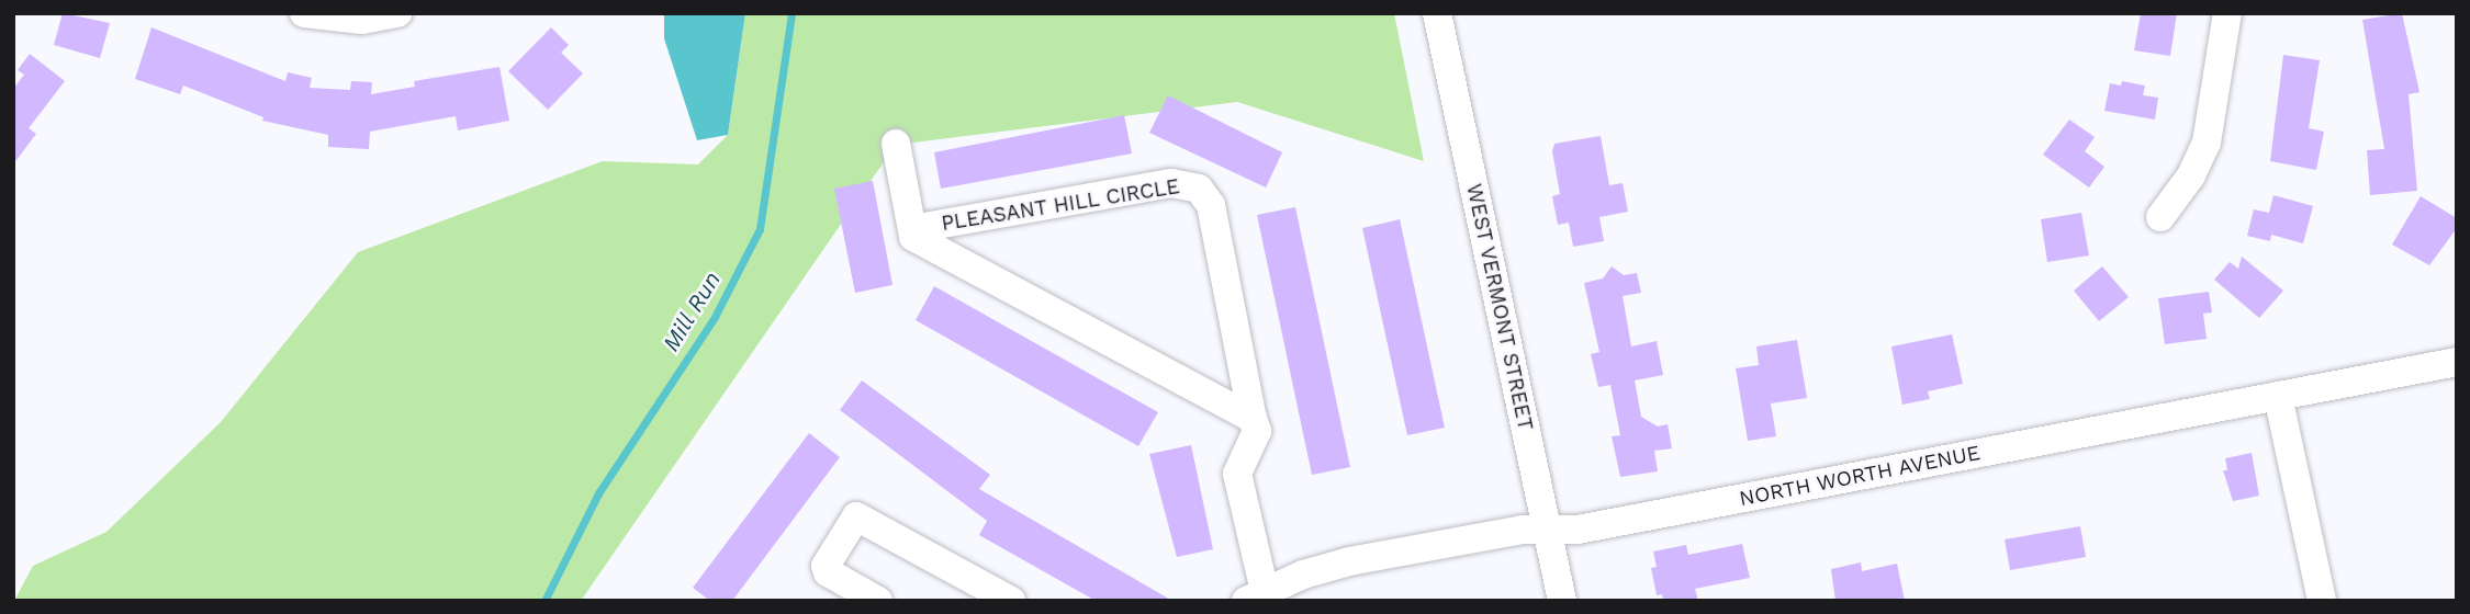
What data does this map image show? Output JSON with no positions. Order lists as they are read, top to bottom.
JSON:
{
  "streets": {
    "street": ["PLEASANT HILL CIRCLE", "WEST VERMONT STREET", "NORTH WORTH AVENUE"]
  },
  "crossings": [
    ["PLEASANT HILL CIRCLE", "NORTH WORTH AVENUE"],
    ["WEST VERMONT STREET", "NORTH WORTH AVENUE"]
  ],
  "water": ["Mill Run"]
}
